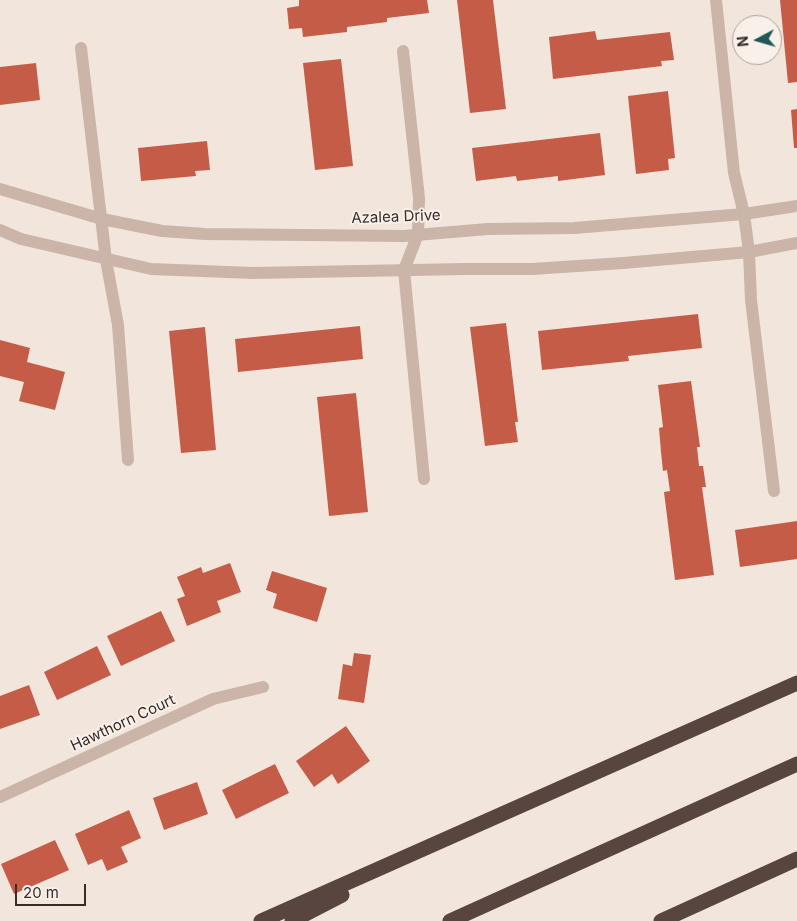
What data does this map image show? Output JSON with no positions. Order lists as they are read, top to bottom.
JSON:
{
  "streets": {
    "street": ["Azalea Drive", "Hawthorn Court"]
  },
  "scale_bar": "20 m",
  "north": "left"
}
